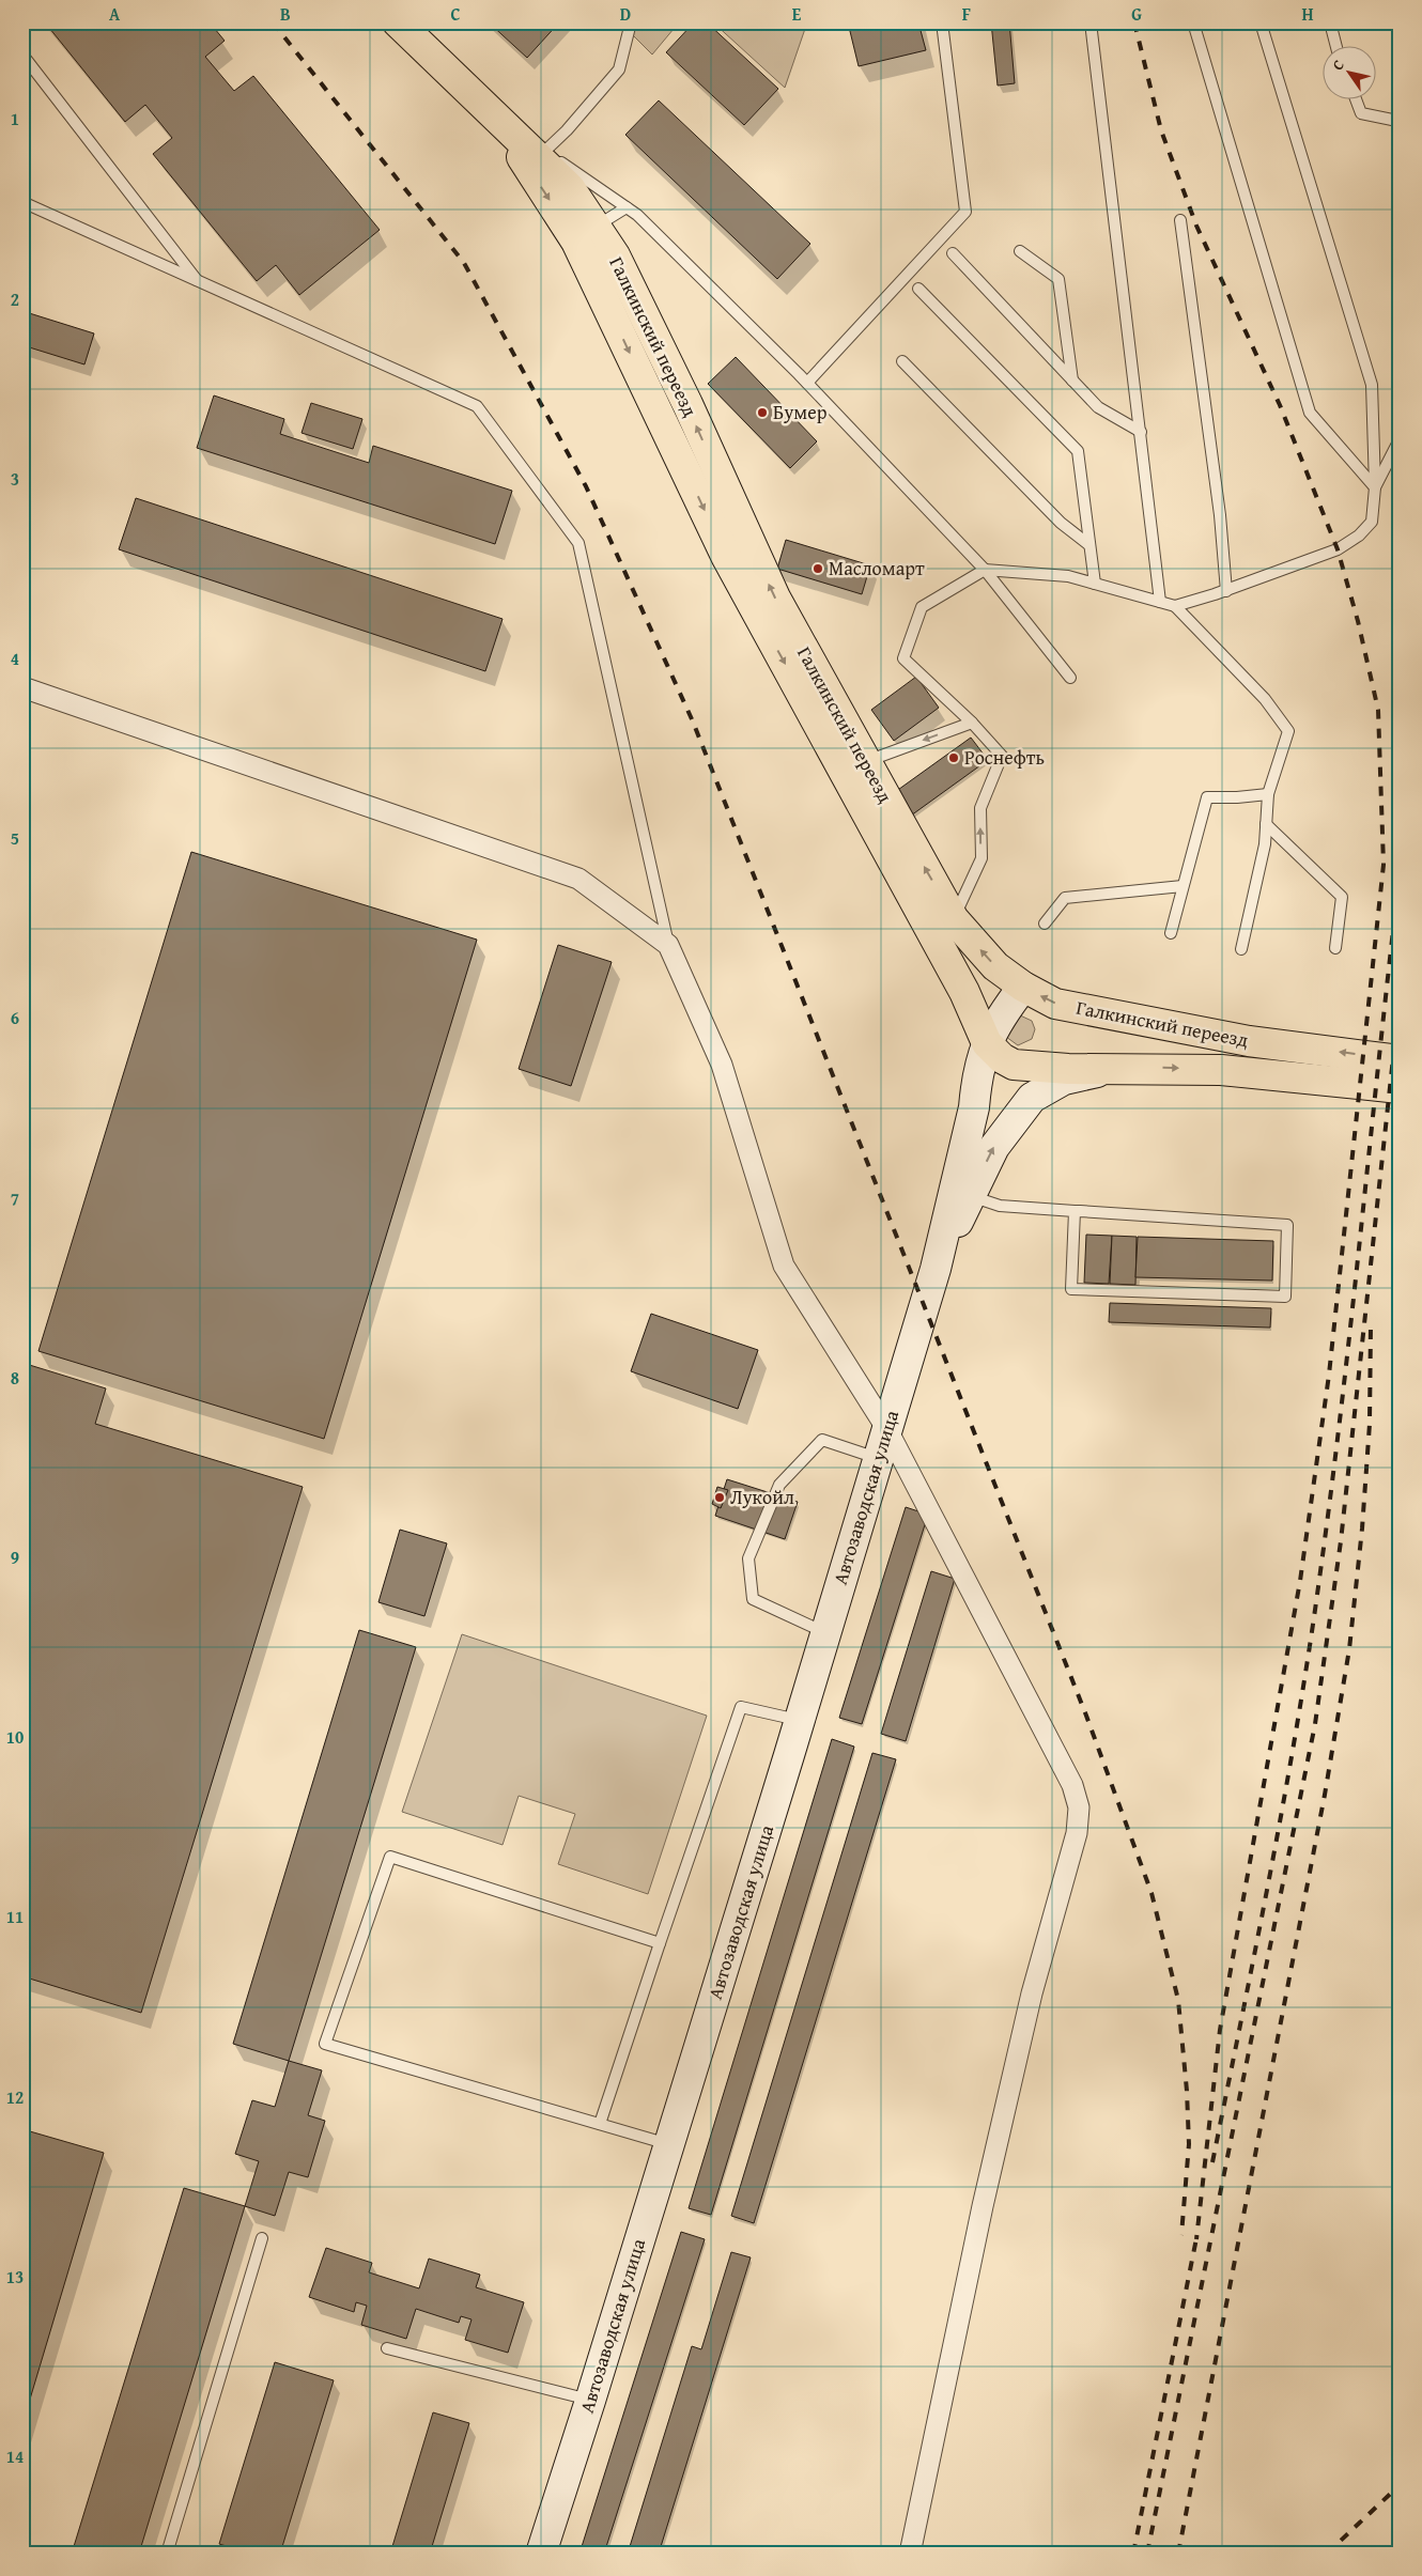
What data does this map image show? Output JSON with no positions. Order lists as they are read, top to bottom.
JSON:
{
  "streets": {
    "main road": ["Галкинский переезд"],
    "street": ["Автозаводская улица"]
  },
  "places": [
    "Бумер",
    "Масломарт",
    "Роснефть",
    "Лукойл"
  ],
  "north": "top left",
  "grid": {
    "columns": [
      "A",
      "B",
      "C",
      "D",
      "E",
      "F",
      "G",
      "H"
    ],
    "rows": [
      "1",
      "2",
      "3",
      "4",
      "5",
      "6",
      "7",
      "8",
      "9",
      "10",
      "11",
      "12",
      "13",
      "14"
    ]
  }
}
